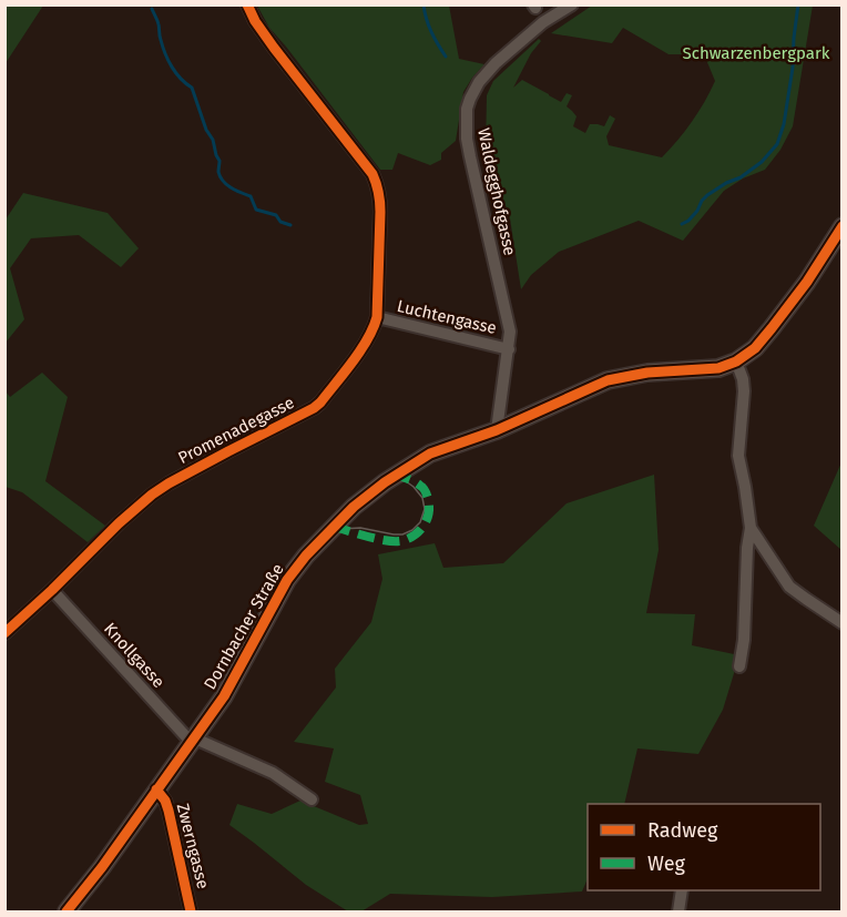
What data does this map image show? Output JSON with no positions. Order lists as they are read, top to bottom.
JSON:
{
  "streets": {
    "main road": ["Dornbacher Straße"],
    "street": [
      "Waldegghofgasse",
      "Luchtengasse",
      "Promenadegasse",
      "Knollgasse",
      "Zwerngasse"
    ]
  },
  "crossings": [
    ["Waldegghofgasse", "Luchtengasse"],
    ["Waldegghofgasse", "Dornbacher Straße"],
    ["Luchtengasse", "Promenadegasse"],
    ["Promenadegasse", "Knollgasse"],
    ["Dornbacher Straße", "Knollgasse"],
    ["Dornbacher Straße", "Zwerngasse"]
  ],
  "parks": ["Schwarzenbergpark"],
  "legend": ["Radweg", "Weg"]
}
